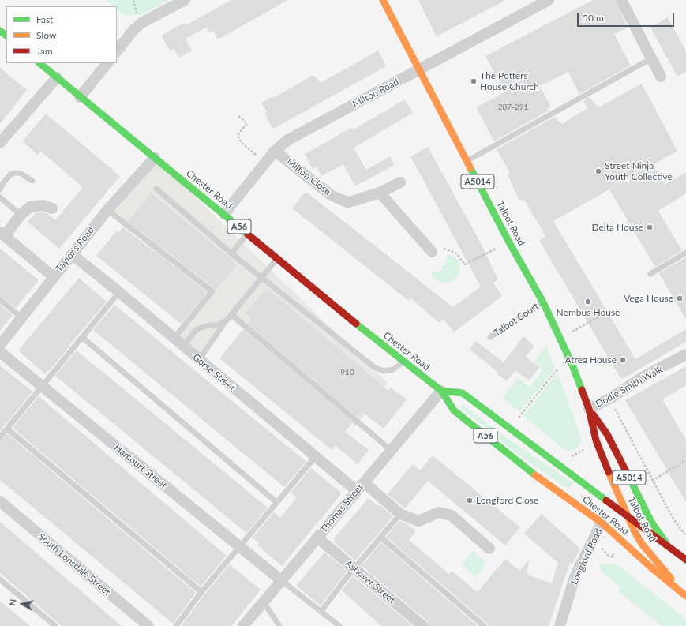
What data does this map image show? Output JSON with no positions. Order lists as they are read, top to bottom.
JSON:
{
  "streets": {
    "main road": [
      "A5014",
      "Chester Road",
      "Talbot Road",
      "A56"
    ],
    "street": [
      "Milton Road",
      "Milton Close",
      "Taylor's Road",
      "Gorse Street",
      "Dodie Smith Walk",
      "Harcourt Street",
      "Thomas Street",
      "Longford Road",
      "South Lonsdale Street",
      "Ashover Street"
    ],
    "lane": ["Talbot Court"]
  },
  "crossings": [
    ["Milton Road", "Milton Close"],
    ["Milton Road", "Chester Road"],
    ["Milton Road", "Talbot Road"],
    ["Chester Road", "Talbot Road"],
    ["Chester Road", "Taylor's Road"],
    ["Chester Road", "Thomas Street"],
    ["Chester Road", "Longford Road"],
    ["Talbot Road", "Talbot Court"],
    ["Talbot Road", "Dodie Smith Walk"],
    ["Taylor's Road", "Gorse Street"],
    ["Gorse Street", "Thomas Street"],
    ["Harcourt Street", "Thomas Street"],
    ["Thomas Street", "Ashover Street"]
  ],
  "places": [
    "The Potters House Church",
    "Street Ninja Youth Collective",
    "Delta House",
    "Vega House",
    "Nembus House",
    "Atrea House",
    "Longford Close"
  ],
  "house_numbers": ["287-291", "910"],
  "legend": ["Fast", "Slow", "Jam"],
  "scale_bar": "50 m",
  "north": "left"
}
